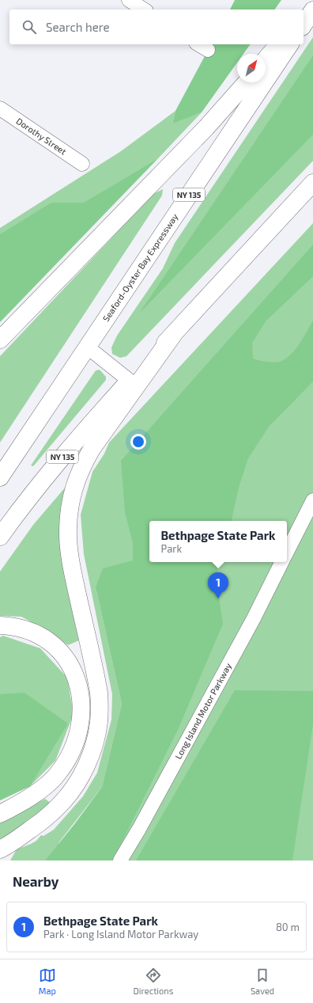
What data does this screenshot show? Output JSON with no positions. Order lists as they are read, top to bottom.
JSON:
{
  "streets": {
    "highway": ["NY 135", "Seaford-Oyster Bay Expressway"],
    "street": ["Dorothy Street", "Long Island Motor Parkway"]
  },
  "north": "top right",
  "page": {
    "search": "Search here",
    "popup": ["Bethpage State Park", "Park"],
    "pins": "1",
    "heading": "Nearby",
    "list": [
      {
        "mark": "1",
        "name": "Bethpage State Park",
        "note": "Park · Long Island Motor Parkway",
        "value": "80 m"
      }
    ],
    "nav": ["Map", "Directions", "Saved"]
  }
}
